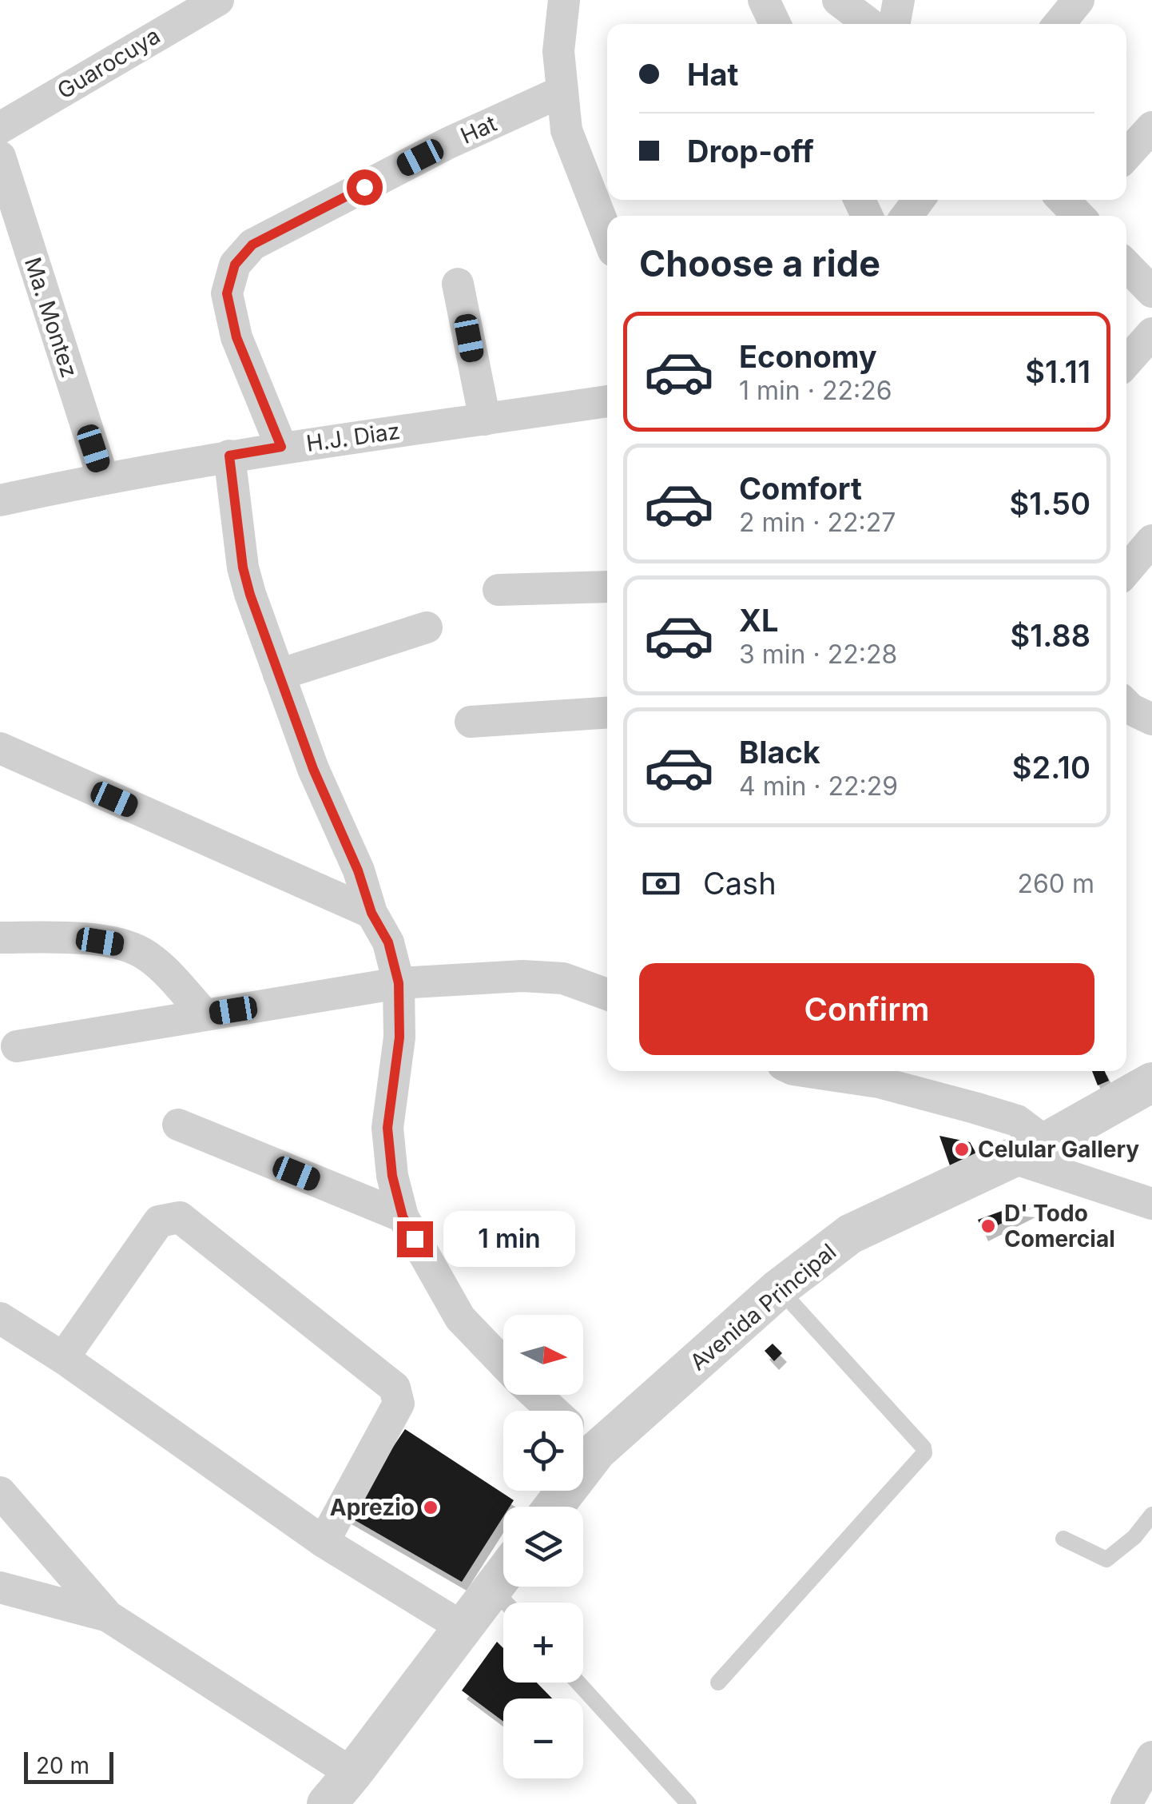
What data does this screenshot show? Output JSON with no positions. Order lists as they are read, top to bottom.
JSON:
{
  "streets": {
    "street": [
      "Guarocuya",
      "Hat",
      "Ma. Montez",
      "H.J. Diaz",
      "Avenida Principal"
    ]
  },
  "crossings": [
    ["Hat", "H.J. Diaz"],
    ["Ma. Montez", "H.J. Diaz"]
  ],
  "places": ["Celular Gallery", "D' Todo Comercial", "Aprezio"],
  "scale_bar": "20 m",
  "north": "right",
  "page": {
    "banner": ["Hat", "Drop-off"],
    "heading": "Choose a ride",
    "list": [
      {
        "name": "Economy",
        "note": "1 min · 22:26",
        "value": "$1.11"
      },
      {
        "name": "Comfort",
        "note": "2 min · 22:27",
        "value": "$1.50"
      },
      {
        "name": "XL",
        "note": "3 min · 22:28",
        "value": "$1.88"
      },
      {
        "name": "Black",
        "note": "4 min · 22:29",
        "value": "$2.10"
      }
    ],
    "pay": ["Cash", "260 m"],
    "buttons": "Confirm",
    "bubble": "1 min",
    "map_buttons": ["+", "−"],
    "scale": "20 m"
  }
}
